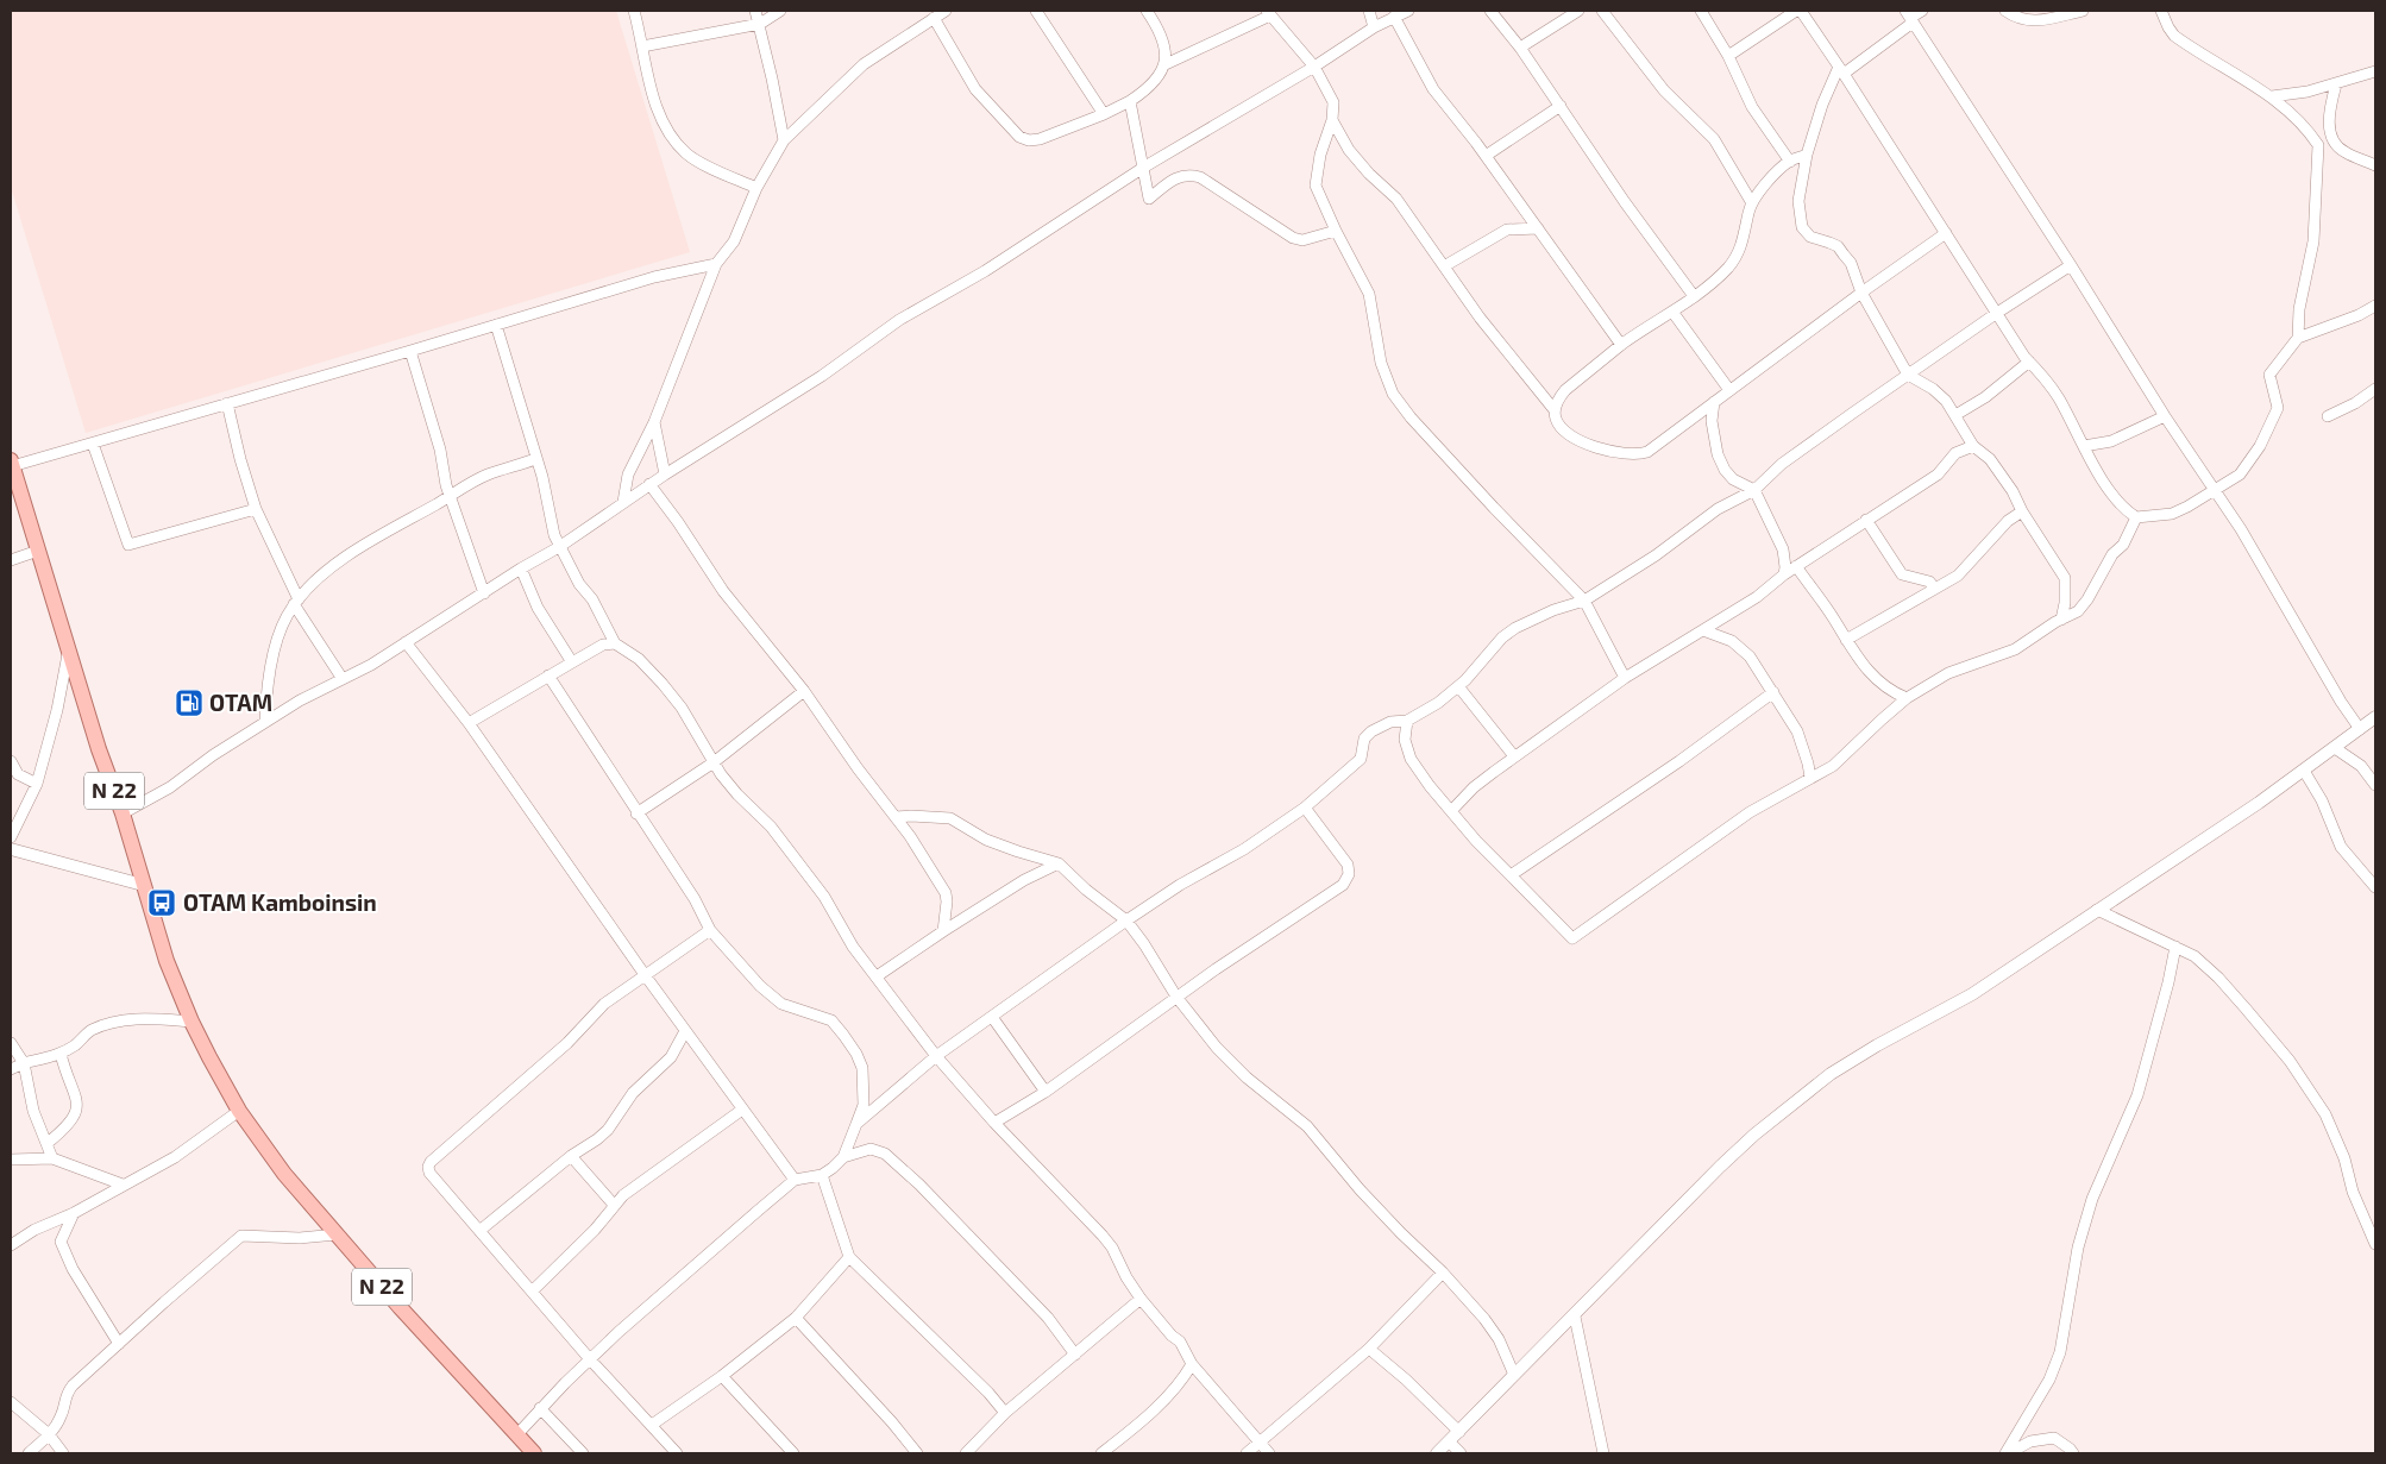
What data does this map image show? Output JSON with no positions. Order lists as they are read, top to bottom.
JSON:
{
  "streets": {
    "main road": ["N 22"]
  },
  "places": {
    "fuel station": ["OTAM"],
    "bus stop": ["OTAM Kamboinsin"]
  }
}
